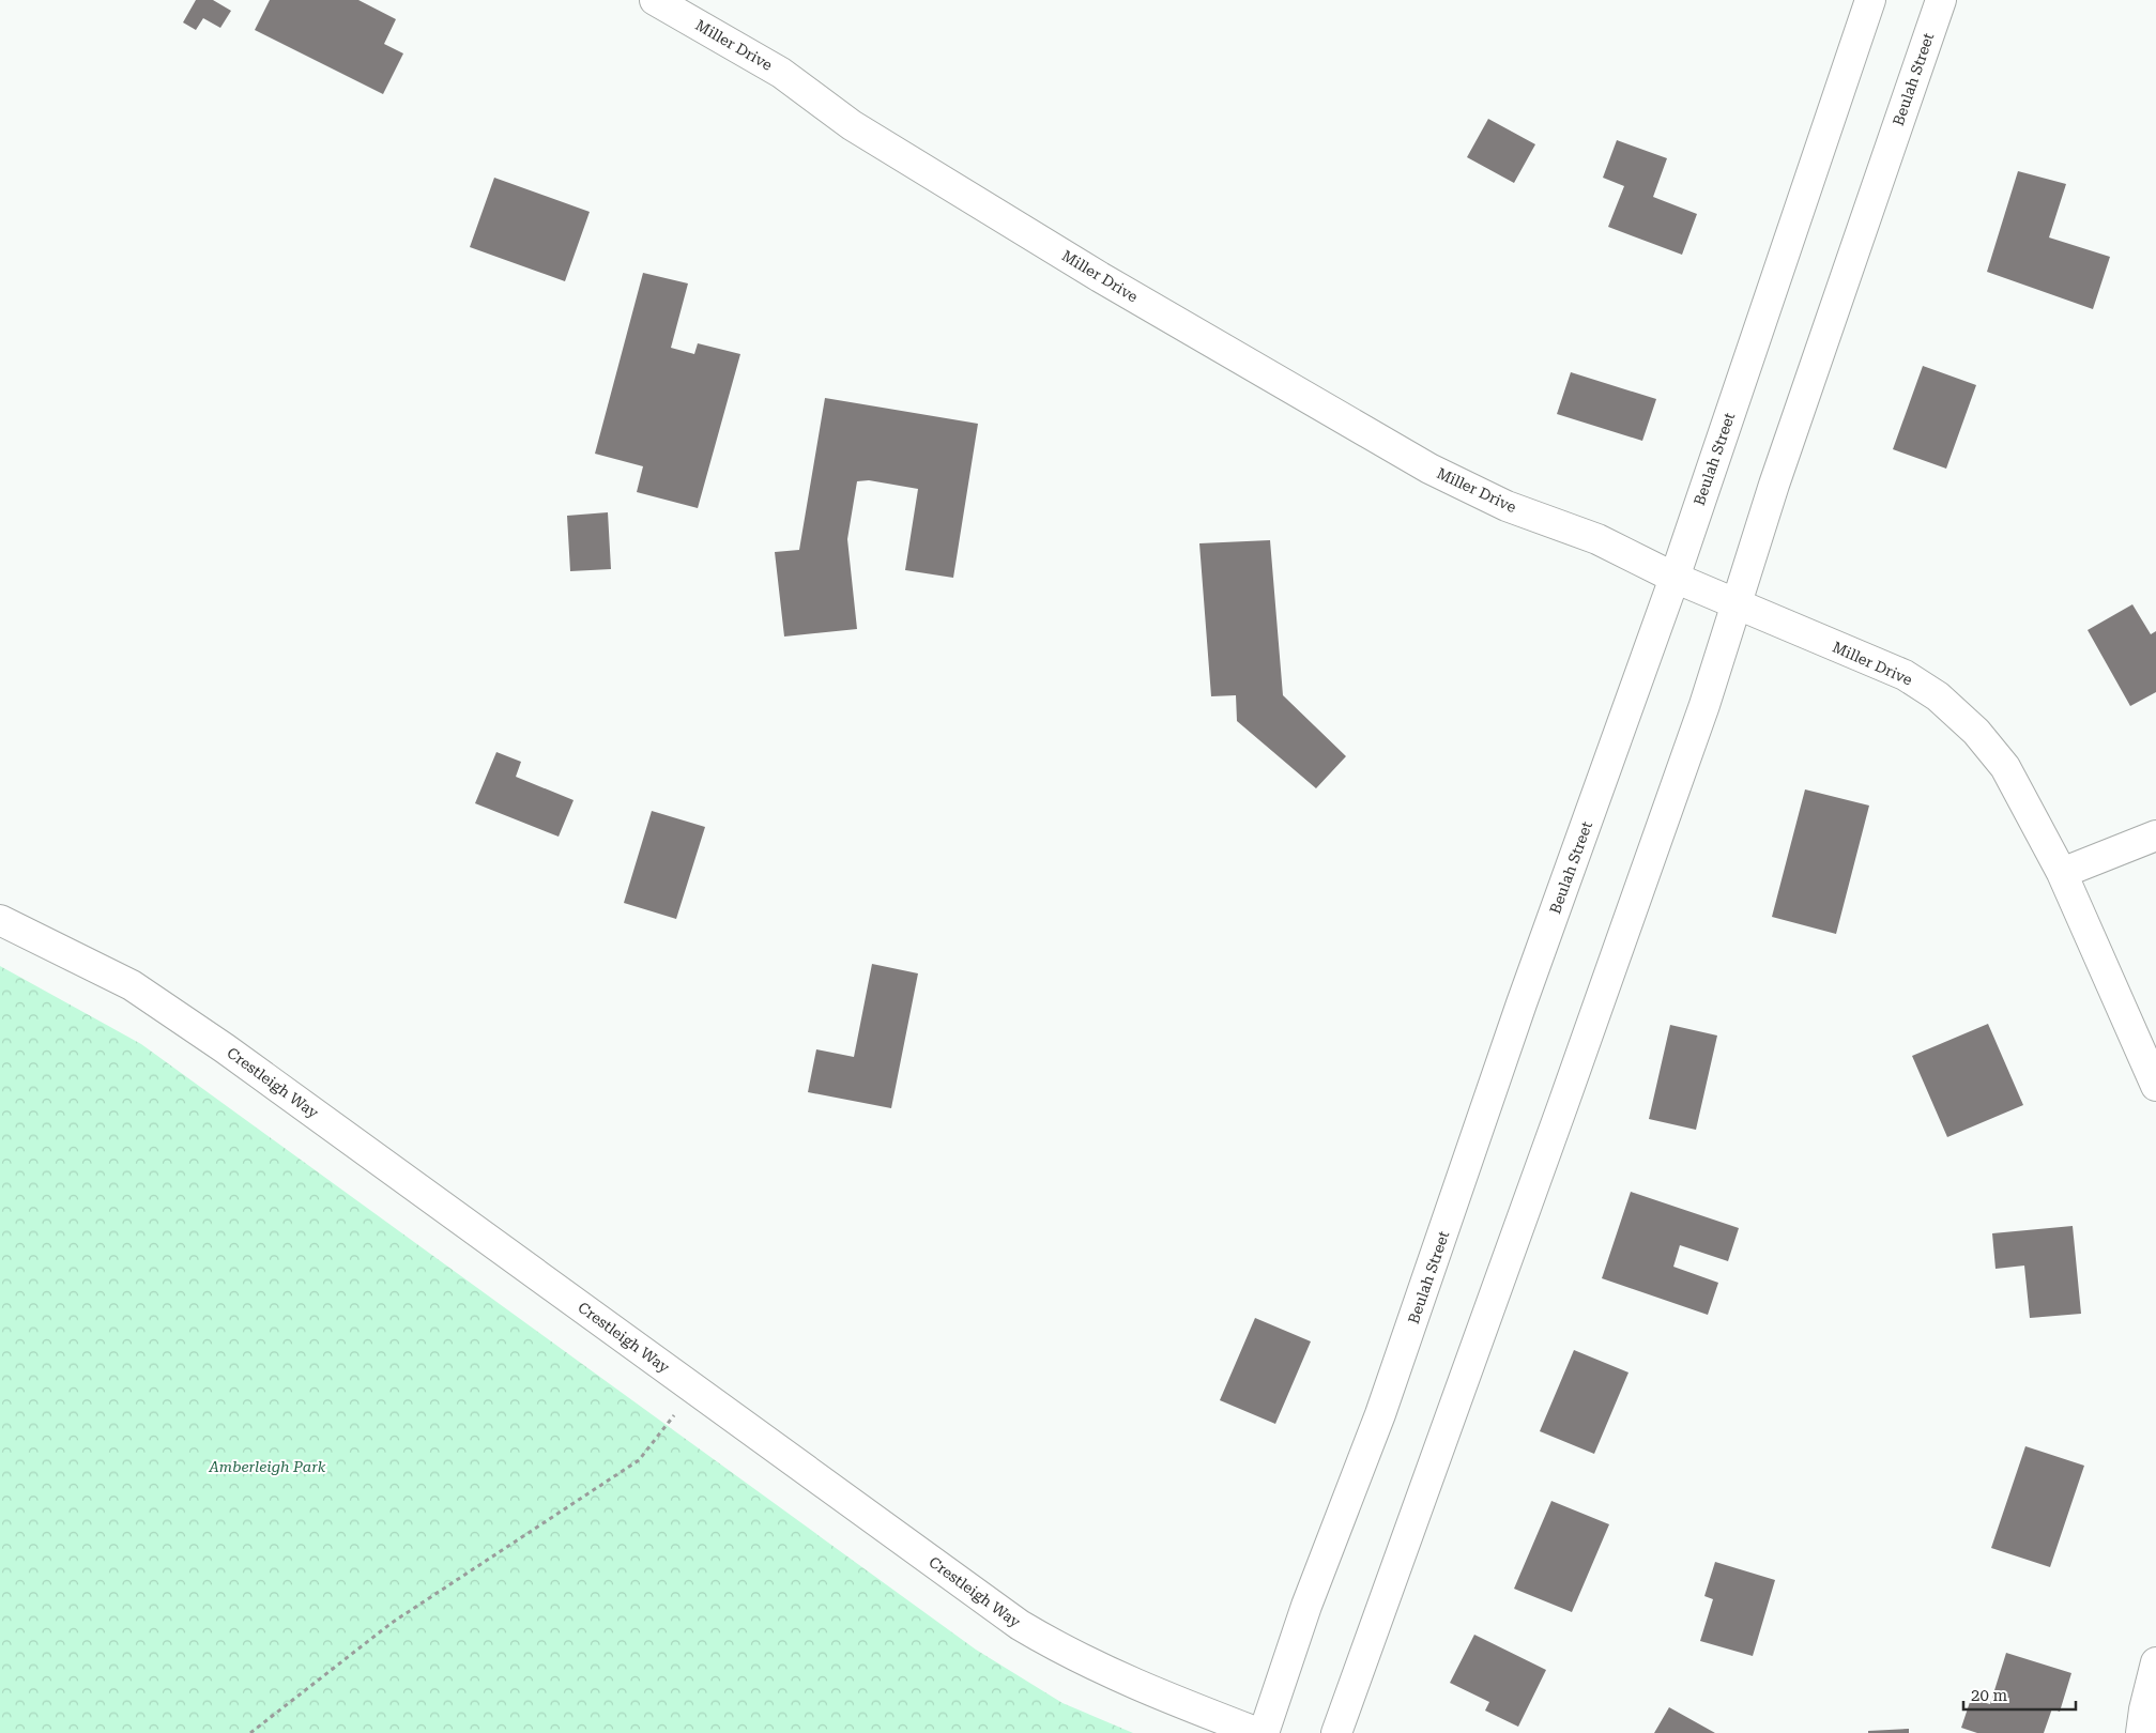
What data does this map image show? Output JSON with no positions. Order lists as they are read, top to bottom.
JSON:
{
  "streets": {
    "main road": ["Miller Drive", "Beulah Street", "Crestleigh Way"]
  },
  "crossings": [
    ["Miller Drive", "Beulah Street"]
  ],
  "parks": ["Amberleigh Park"],
  "scale_bar": "20 m"
}
